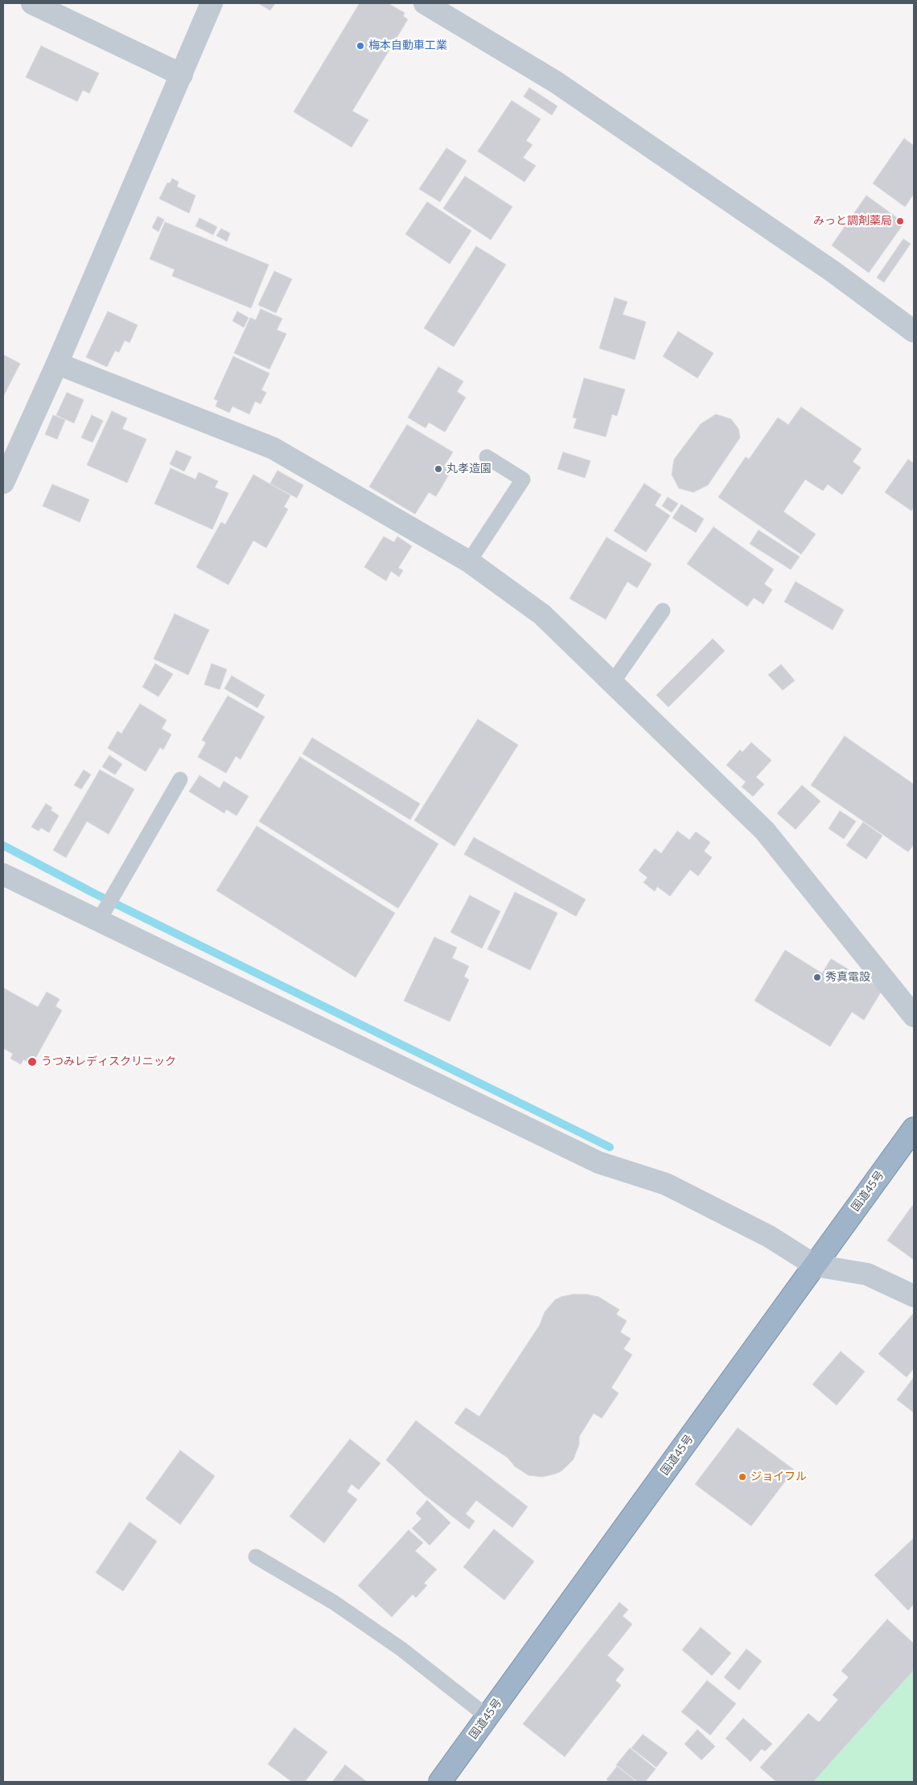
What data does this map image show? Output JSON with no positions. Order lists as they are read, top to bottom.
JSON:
{
  "streets": {
    "highway": ["国道45号"]
  },
  "places": [
    "梅本自動車工業",
    "みっと調剤薬局",
    "丸孝造園",
    "秀真電設",
    "うつみレディスクリニック",
    "ジョイフル"
  ]
}
